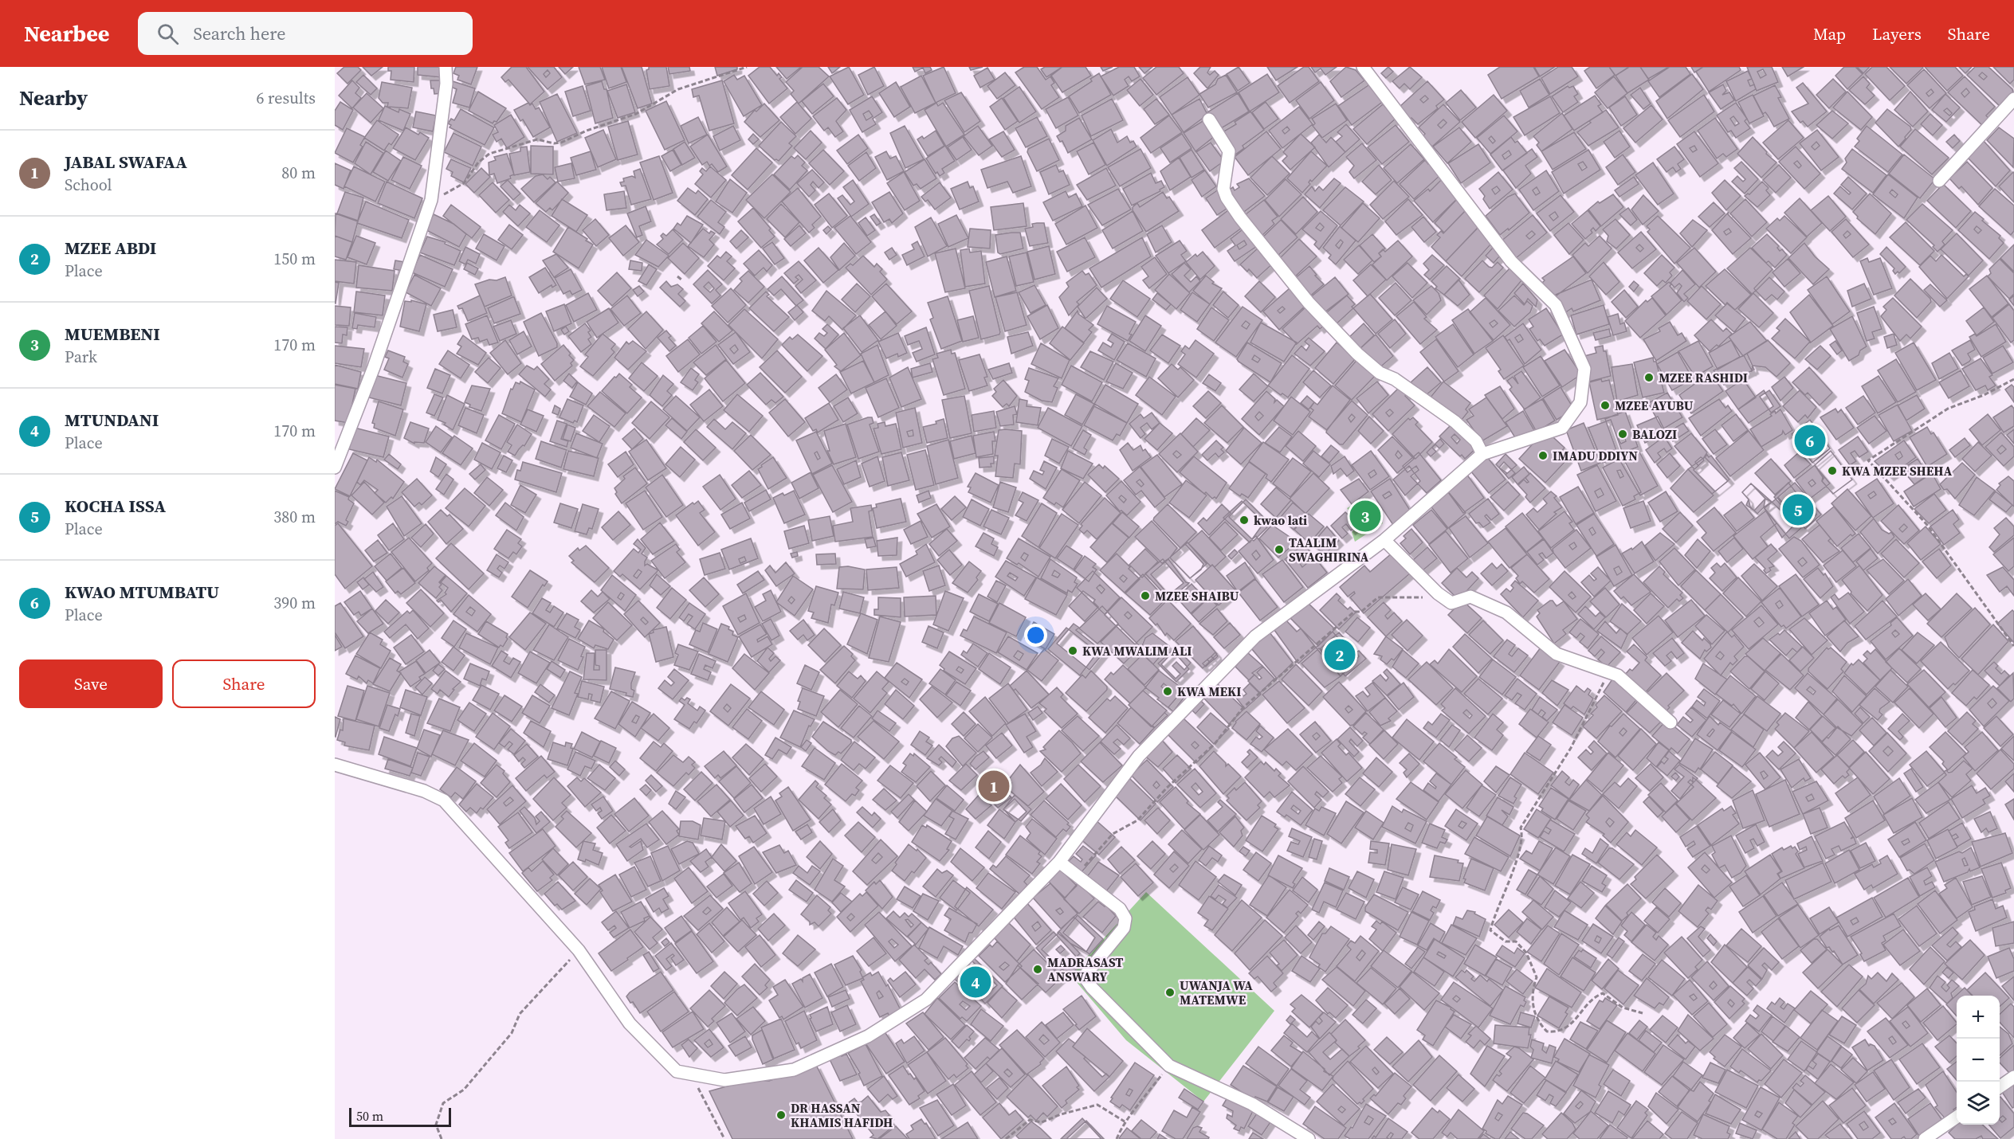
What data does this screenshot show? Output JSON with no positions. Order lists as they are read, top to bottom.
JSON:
{
  "places": [
    "MZEE RASHIDI",
    "MZEE AYUBU",
    "BALOZI",
    "IMADU DDIYN",
    "KWA MZEE SHEHA",
    "kwao lati",
    "TAALIM SWAGHIRINA",
    "MZEE SHAIBU",
    "KWA MWALIM ALI",
    "KWA MEKI",
    "MADRASAST ANSWARY",
    "UWANJA WA MATEMWE",
    "DR HASSAN KHAMIS HAFIDH"
  ],
  "scale_bar": "50 m",
  "page": {
    "header": "Nearbee",
    "search": "Search here",
    "nav": ["Map", "Layers", "Share"],
    "heading": ["Nearby", "6 results"],
    "list": [
      {
        "mark": "1",
        "name": "JABAL SWAFAA",
        "note": "School",
        "value": "80 m"
      },
      {
        "mark": "2",
        "name": "MZEE ABDI",
        "note": "Place",
        "value": "150 m"
      },
      {
        "mark": "3",
        "name": "MUEMBENI",
        "note": "Park",
        "value": "170 m"
      },
      {
        "mark": "4",
        "name": "MTUNDANI",
        "note": "Place",
        "value": "170 m"
      },
      {
        "mark": "5",
        "name": "KOCHA ISSA",
        "note": "Place",
        "value": "380 m"
      },
      {
        "mark": "6",
        "name": "KWAO MTUMBATU",
        "note": "Place",
        "value": "390 m"
      }
    ],
    "pins": [
      "6",
      "5",
      "3",
      "2",
      "1",
      "4"
    ],
    "buttons": ["Save", "Share"],
    "map_buttons": ["+", "−"],
    "scale": "50 m"
  }
}
